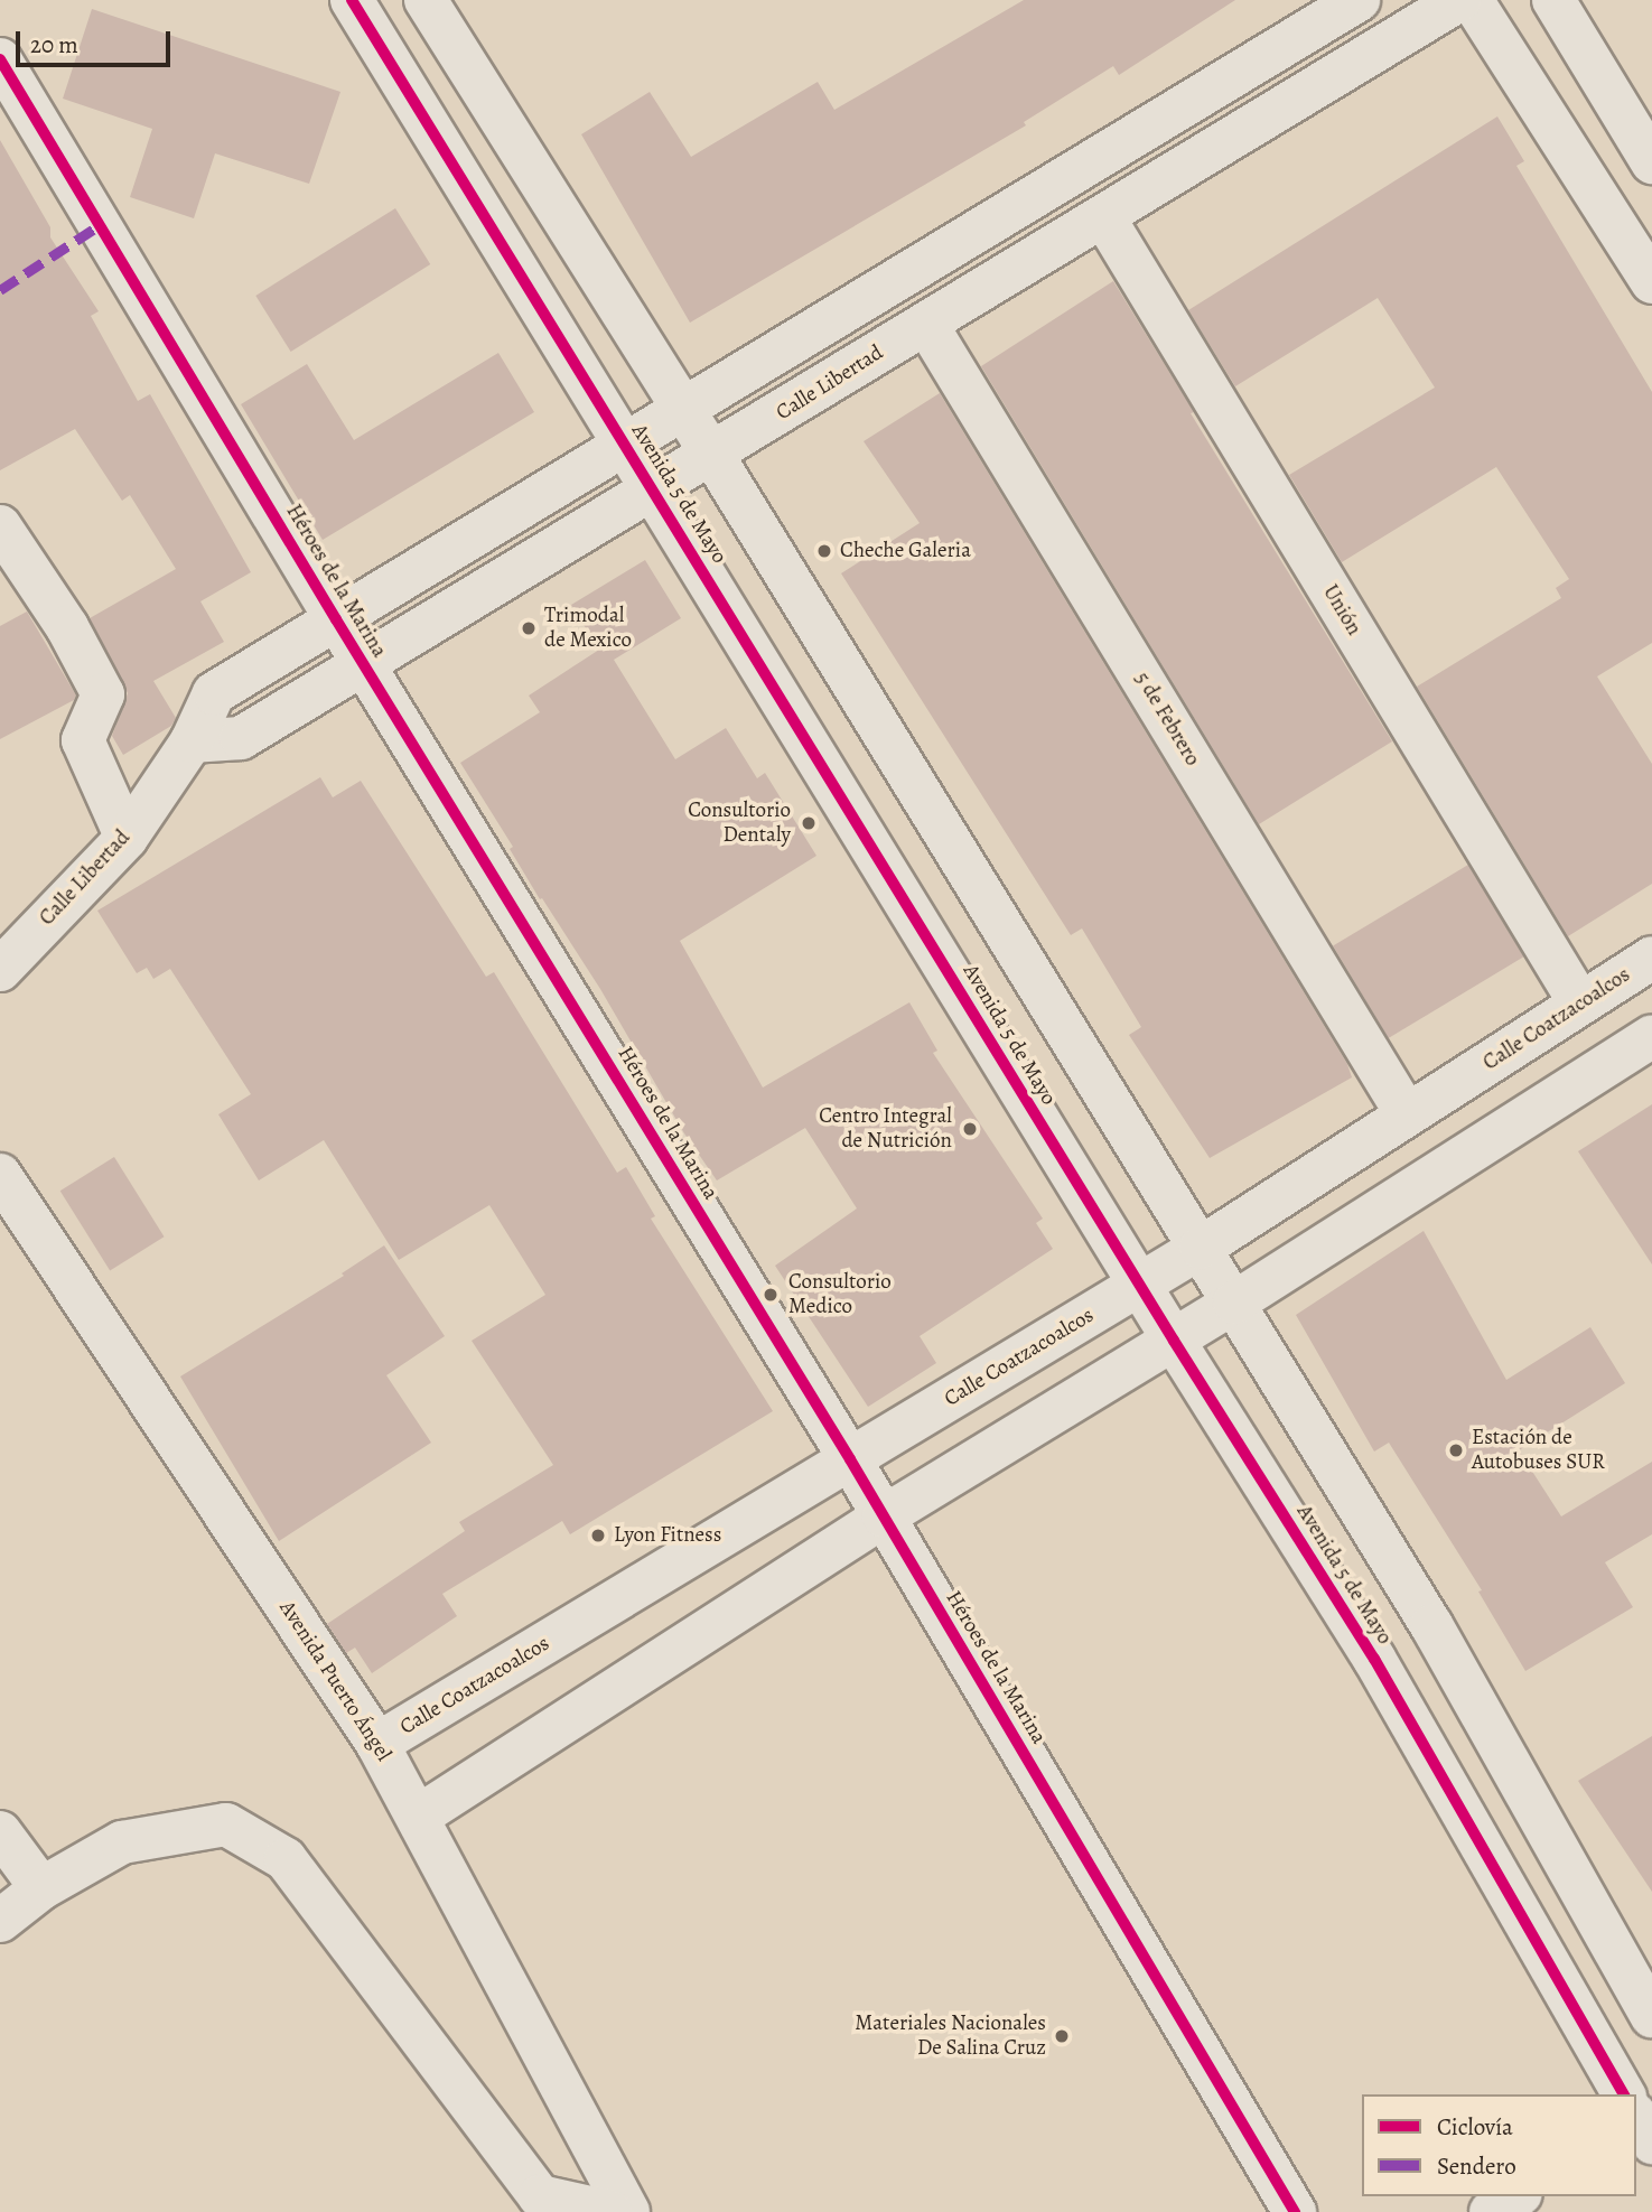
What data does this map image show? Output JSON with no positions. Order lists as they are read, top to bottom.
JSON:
{
  "streets": {
    "street": [
      "Calle Libertad",
      "Avenida 5 de Mayo",
      "Héroes de la Marina",
      "Unión",
      "5 de Febrero",
      "Calle Coatzacoalcos",
      "Avenida Puerto Ángel"
    ]
  },
  "crossings": [
    ["Calle Libertad", "Avenida 5 de Mayo"],
    ["Calle Libertad", "Héroes de la Marina"],
    ["Calle Libertad", "Unión"],
    ["Calle Libertad", "5 de Febrero"],
    ["Avenida 5 de Mayo", "Calle Coatzacoalcos"],
    ["Héroes de la Marina", "Calle Coatzacoalcos"],
    ["Unión", "Calle Coatzacoalcos"],
    ["5 de Febrero", "Calle Coatzacoalcos"],
    ["Calle Coatzacoalcos", "Avenida Puerto Ángel"]
  ],
  "places": [
    "Cheche Galeria",
    "Trimodal de Mexico",
    "Consultorio Dentaly",
    "Centro Integral de Nutrición",
    "Consultorio Medico",
    "Estación de Autobuses SUR",
    "Lyon Fitness",
    "Materiales Nacionales De Salina Cruz"
  ],
  "legend": ["Ciclovía", "Sendero"],
  "scale_bar": "20 m"
}
